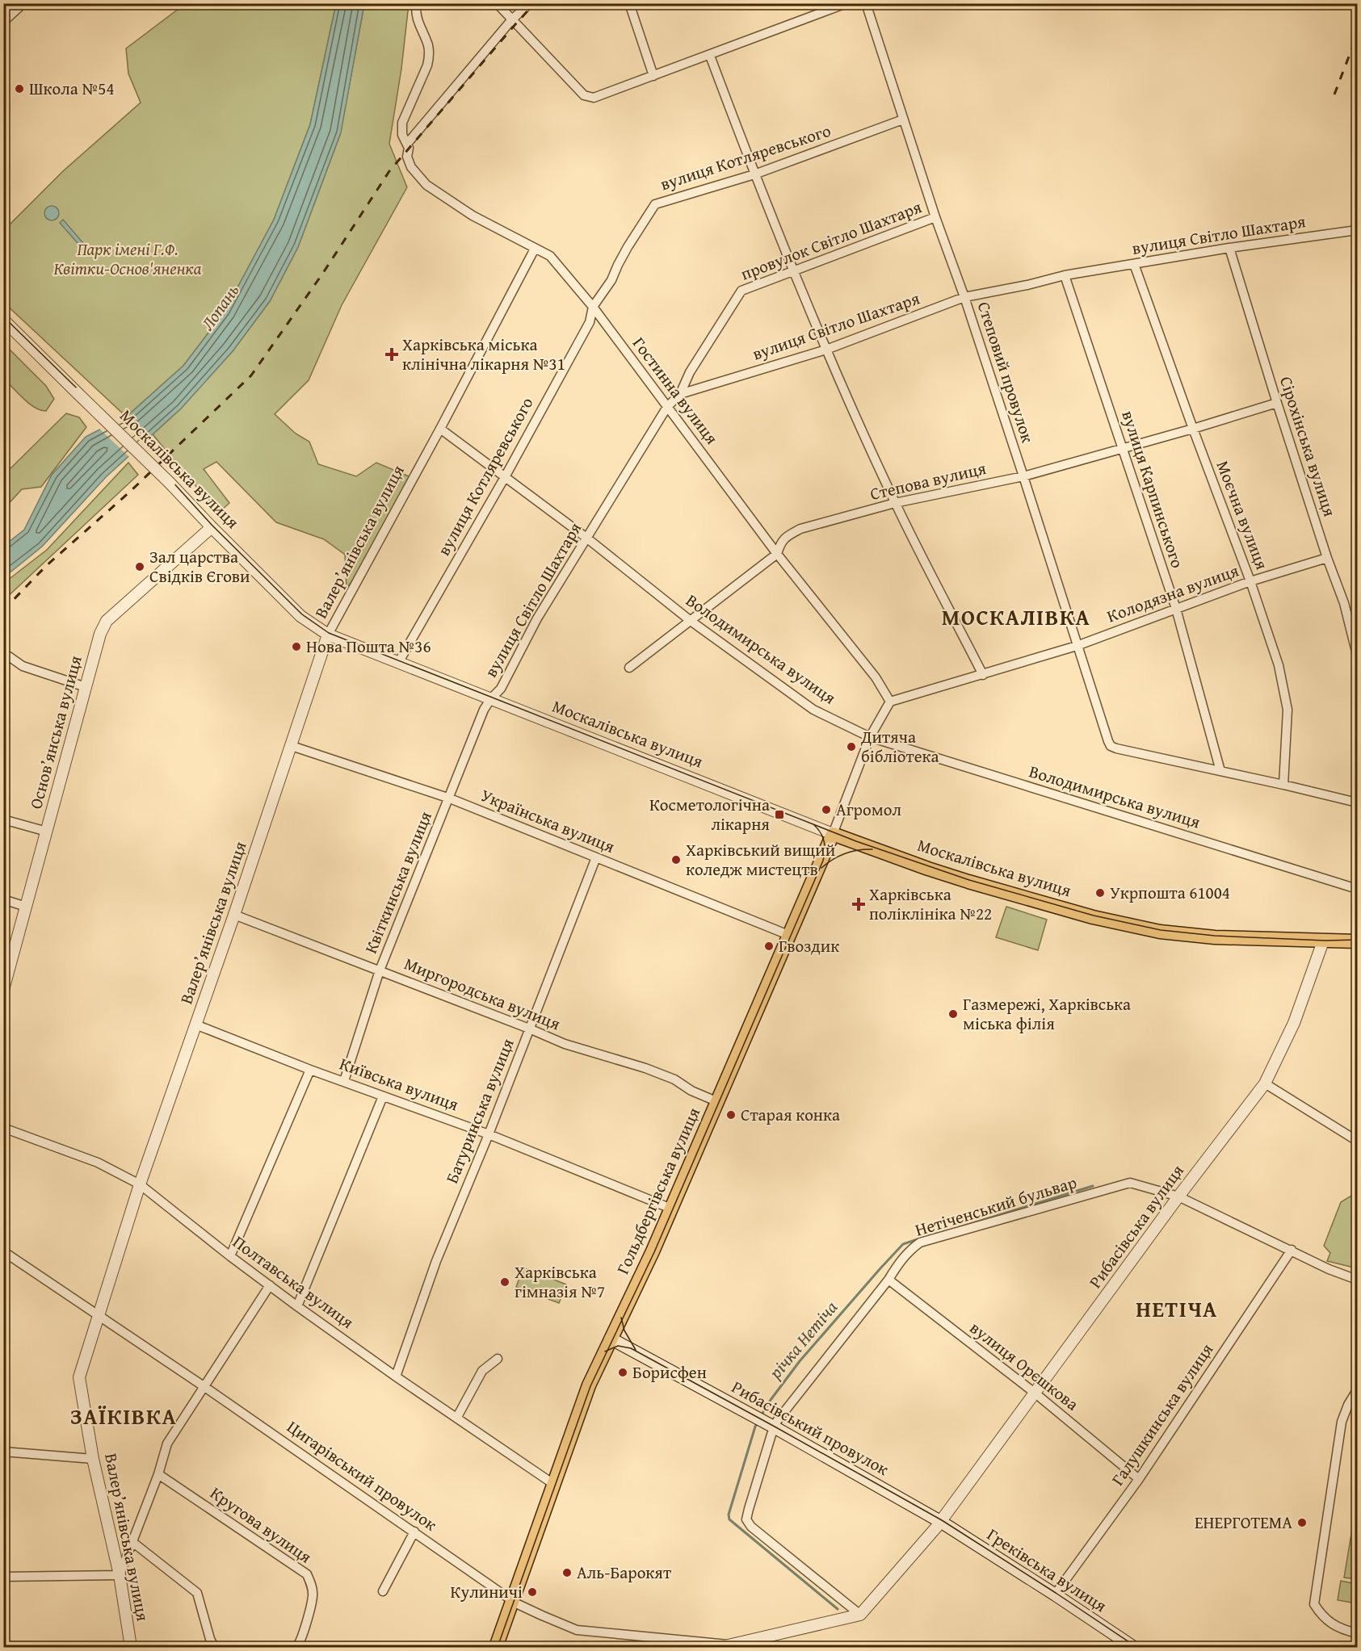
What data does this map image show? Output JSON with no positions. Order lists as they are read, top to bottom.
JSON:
{
  "streets": {
    "main road": [
      "Москалівська вулиця",
      "Гольдбергівська вулиця",
      "Рибасівський провулок",
      "Греківська вулиця"
    ],
    "street": [
      "вулиця Котляревського",
      "вулиця Світло Шахтаря",
      "провулок Світло Шахтаря",
      "Степовий провулок",
      "Гостинна вулиця",
      "Сірохінська вулиця",
      "Степова вулиця",
      "вулиця Карпинського",
      "Моєчна вулиця",
      "Валер’янівська вулиця",
      "Колодязна вулиця",
      "Володимирська вулиця",
      "Основ’янська вулиця",
      "Українська вулиця",
      "Квіткинська вулиця",
      "Миргородська вулиця",
      "Київська вулиця",
      "Батуринська вулиця",
      "Нетіченський бульвар",
      "Рибасівська вулиця",
      "Полтавська вулиця",
      "вулиця Орєшкова",
      "Галушкинська вулиця",
      "Цигарівський провулок",
      "Кругова вулиця"
    ]
  },
  "crossings": [
    ["вулиця Котляревського", "Степовий провулок"],
    ["вулиця Котляревського", "Гостинна вулиця"],
    ["вулиця Котляревського", "Москалівська вулиця"],
    ["вулиця Котляревського", "Володимирська вулиця"],
    ["вулиця Світло Шахтаря", "провулок Світло Шахтаря"],
    ["вулиця Світло Шахтаря", "Степовий провулок"],
    ["вулиця Світло Шахтаря", "Гостинна вулиця"],
    ["вулиця Світло Шахтаря", "Сірохінська вулиця"],
    ["вулиця Світло Шахтаря", "Москалівська вулиця"],
    ["вулиця Світло Шахтаря", "вулиця Карпинського"],
    ["вулиця Світло Шахтаря", "Моєчна вулиця"],
    ["вулиця Світло Шахтаря", "Володимирська вулиця"],
    ["вулиця Світло Шахтаря", "Квіткинська вулиця"],
    ["провулок Світло Шахтаря", "Степовий провулок"],
    ["Степовий провулок", "Степова вулиця"],
    ["Степовий провулок", "вулиця Карпинського"],
    ["Степовий провулок", "Колодязна вулиця"],
    ["Гостинна вулиця", "Степова вулиця"],
    ["Гостинна вулиця", "Валер’янівська вулиця"],
    ["Гостинна вулиця", "Колодязна вулиця"],
    ["Сірохінська вулиця", "Степова вулиця"],
    ["Сірохінська вулиця", "Колодязна вулиця"],
    ["Москалівська вулиця", "Валер’янівська вулиця"],
    ["Москалівська вулиця", "Основ’янська вулиця"],
    ["Москалівська вулиця", "Квіткинська вулиця"],
    ["Москалівська вулиця", "Гольдбергівська вулиця"],
    ["Москалівська вулиця", "Рибасівська вулиця"],
    ["Степова вулиця", "вулиця Карпинського"],
    ["Степова вулиця", "Моєчна вулиця"],
    ["Степова вулиця", "Володимирська вулиця"],
    ["вулиця Карпинського", "Колодязна вулиця"],
    ["Моєчна вулиця", "Колодязна вулиця"],
    ["Валер’янівська вулиця", "Володимирська вулиця"],
    ["Валер’янівська вулиця", "Українська вулиця"],
    ["Валер’янівська вулиця", "Миргородська вулиця"],
    ["Валер’янівська вулиця", "Київська вулиця"],
    ["Валер’янівська вулиця", "Полтавська вулиця"],
    ["Валер’янівська вулиця", "Цигарівський провулок"],
    ["Українська вулиця", "Квіткинська вулиця"],
    ["Українська вулиця", "Батуринська вулиця"],
    ["Українська вулиця", "Гольдбергівська вулиця"],
    ["Квіткинська вулиця", "Миргородська вулиця"],
    ["Квіткинська вулиця", "Київська вулиця"],
    ["Миргородська вулиця", "Батуринська вулиця"],
    ["Миргородська вулиця", "Гольдбергівська вулиця"],
    ["Київська вулиця", "Батуринська вулиця"],
    ["Київська вулиця", "Гольдбергівська вулиця"],
    ["Батуринська вулиця", "Полтавська вулиця"],
    ["Гольдбергівська вулиця", "Полтавська вулиця"],
    ["Гольдбергівська вулиця", "Рибасівський провулок"],
    ["Гольдбергівська вулиця", "Цигарівський провулок"],
    ["Нетіченський бульвар", "Рибасівська вулиця"],
    ["Нетіченський бульвар", "вулиця Орєшкова"],
    ["Нетіченський бульвар", "Галушкинська вулиця"],
    ["Нетіченський бульвар", "Рибасівський провулок"],
    ["Рибасівська вулиця", "вулиця Орєшкова"],
    ["Рибасівська вулиця", "Рибасівський провулок"],
    ["Рибасівська вулиця", "Греківська вулиця"],
    ["вулиця Орєшкова", "Галушкинська вулиця"],
    ["Галушкинська вулиця", "Греківська вулиця"],
    ["Рибасівський провулок", "Греківська вулиця"]
  ],
  "districts": ["МОСКАЛІВКА", "НЕТІЧА", "ЗАЇКІВКА"],
  "water": ["Лопань", "річка Нетіча"],
  "parks": ["Парк імені Г.Ф. Квітки-Основ'яненка"],
  "places": {
    "other": [
      "Школа №54",
      "Зал царства Свідків Єгови",
      "Нова Пошта №36",
      "Дитяча бібліотека",
      "Агромол",
      "Харківський вищий коледж мистецтв",
      "Укрпошта 61004",
      "Гвоздик",
      "Газмережі, Харківська міська філія",
      "Старая конка",
      "Харківська гімназія №7",
      "Борисфен",
      "ЕНЕРГОТЕМА",
      "Аль-Барокят",
      "Кулиничі"
    ],
    "health": ["Харківська міська клінічна лікарня №31", "Харківська поліклініка №22"],
    "transit": ["Косметологічна лікарня"]
  }
}
